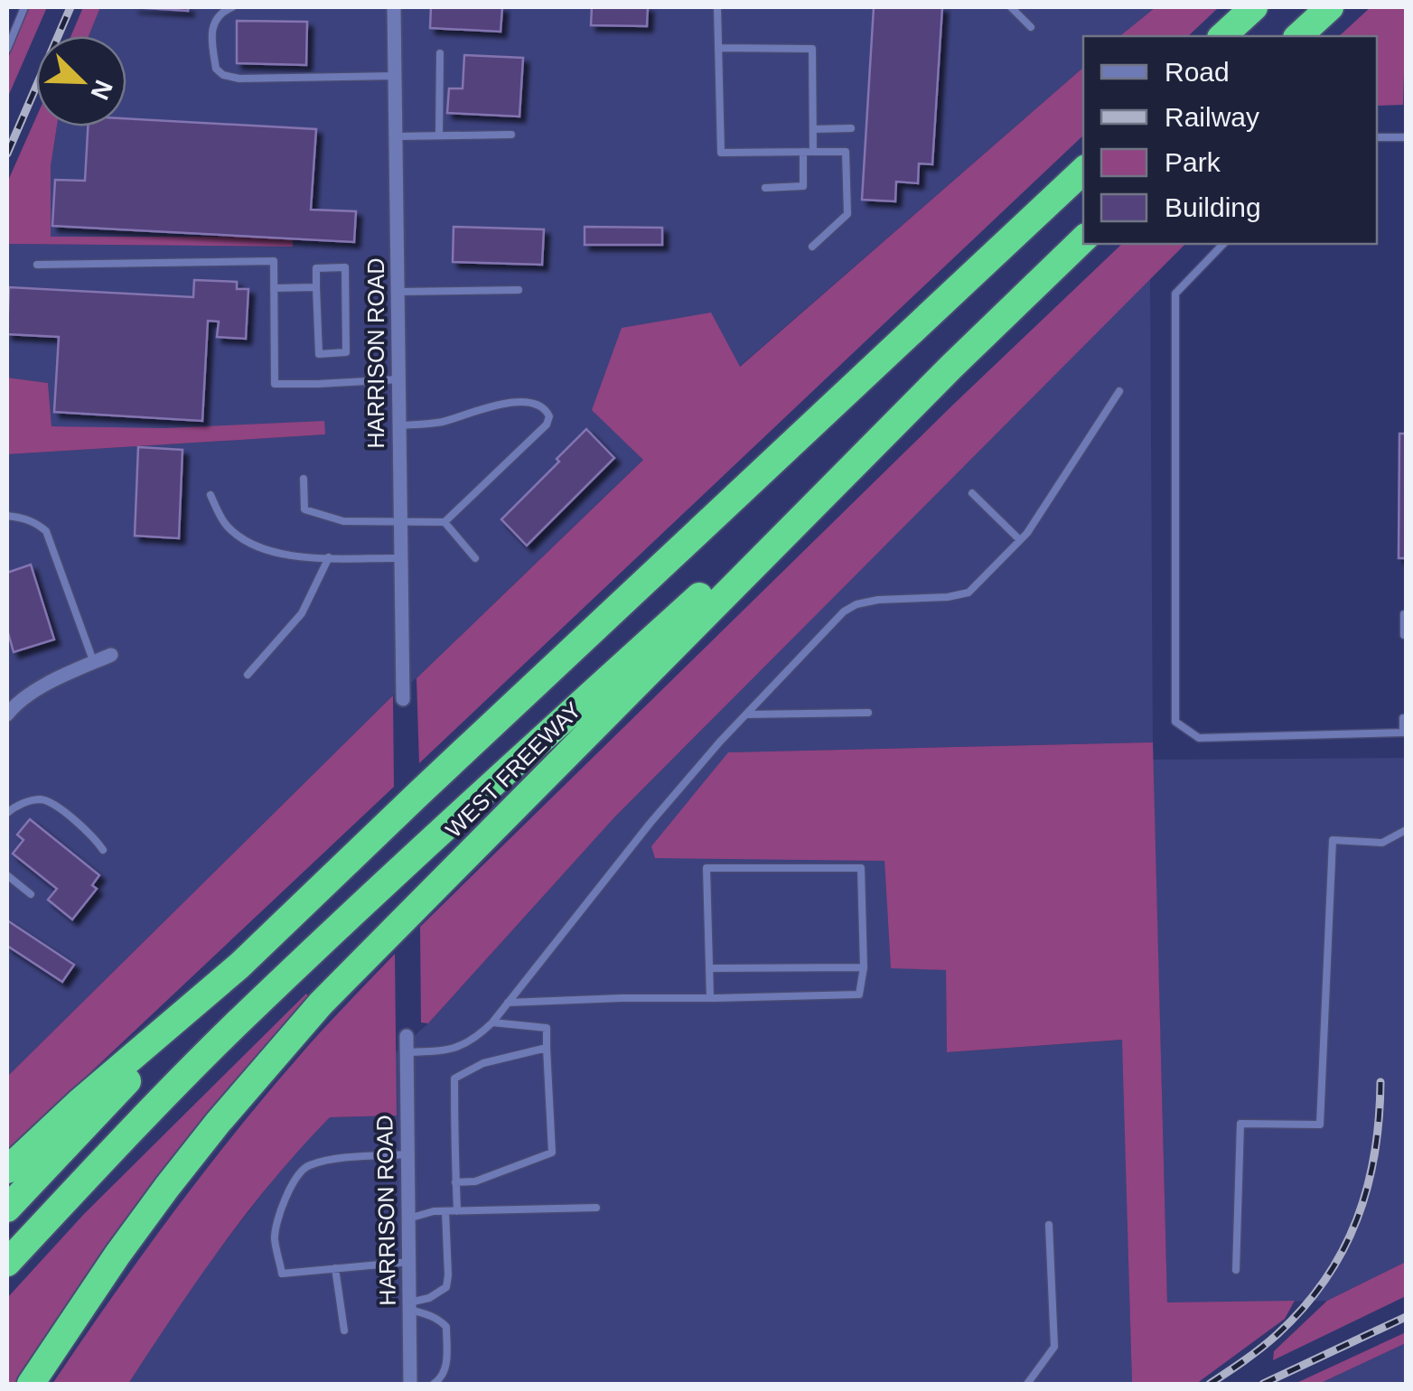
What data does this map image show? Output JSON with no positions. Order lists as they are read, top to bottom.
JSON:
{
  "streets": {
    "highway": ["WEST FREEWAY"],
    "street": ["HARRISON ROAD"]
  },
  "legend": [
    "Road",
    "Railway",
    "Park",
    "Building"
  ],
  "north": "bottom right"
}
